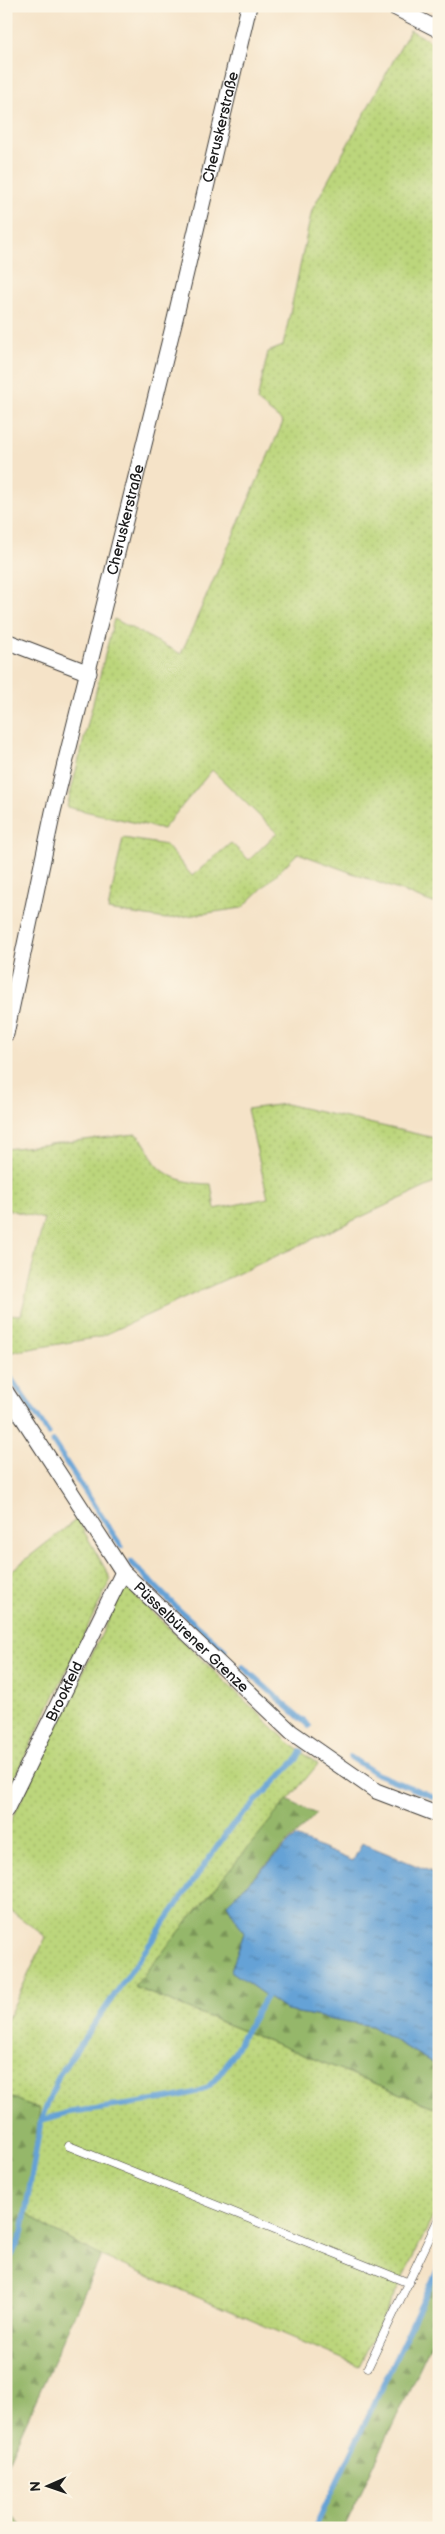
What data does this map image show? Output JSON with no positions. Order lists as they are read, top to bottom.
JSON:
{
  "streets": {
    "street": ["Cheruskerstraße", "Püsselbürener Grenze", "Brookfeld"]
  },
  "crossings": [
    ["Püsselbürener Grenze", "Brookfeld"]
  ],
  "north": "left"
}
